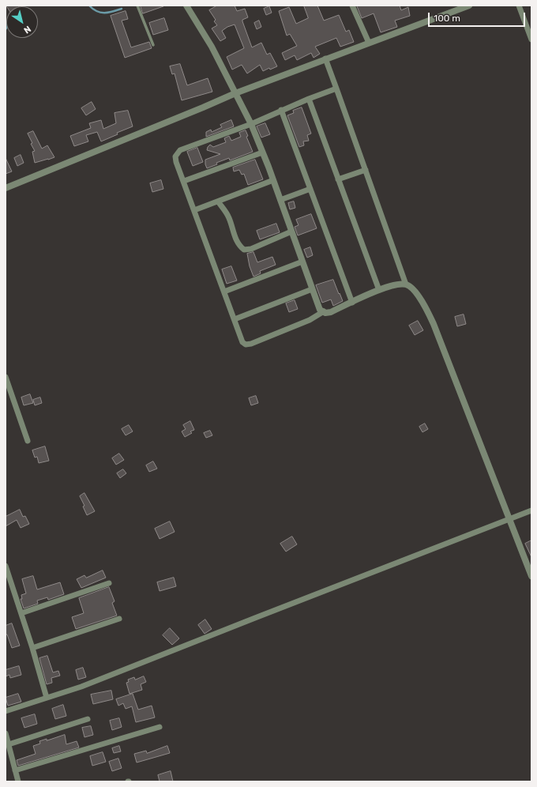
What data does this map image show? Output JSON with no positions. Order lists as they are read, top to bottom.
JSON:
{
  "scale_bar": "100 m",
  "north": "bottom right"
}
